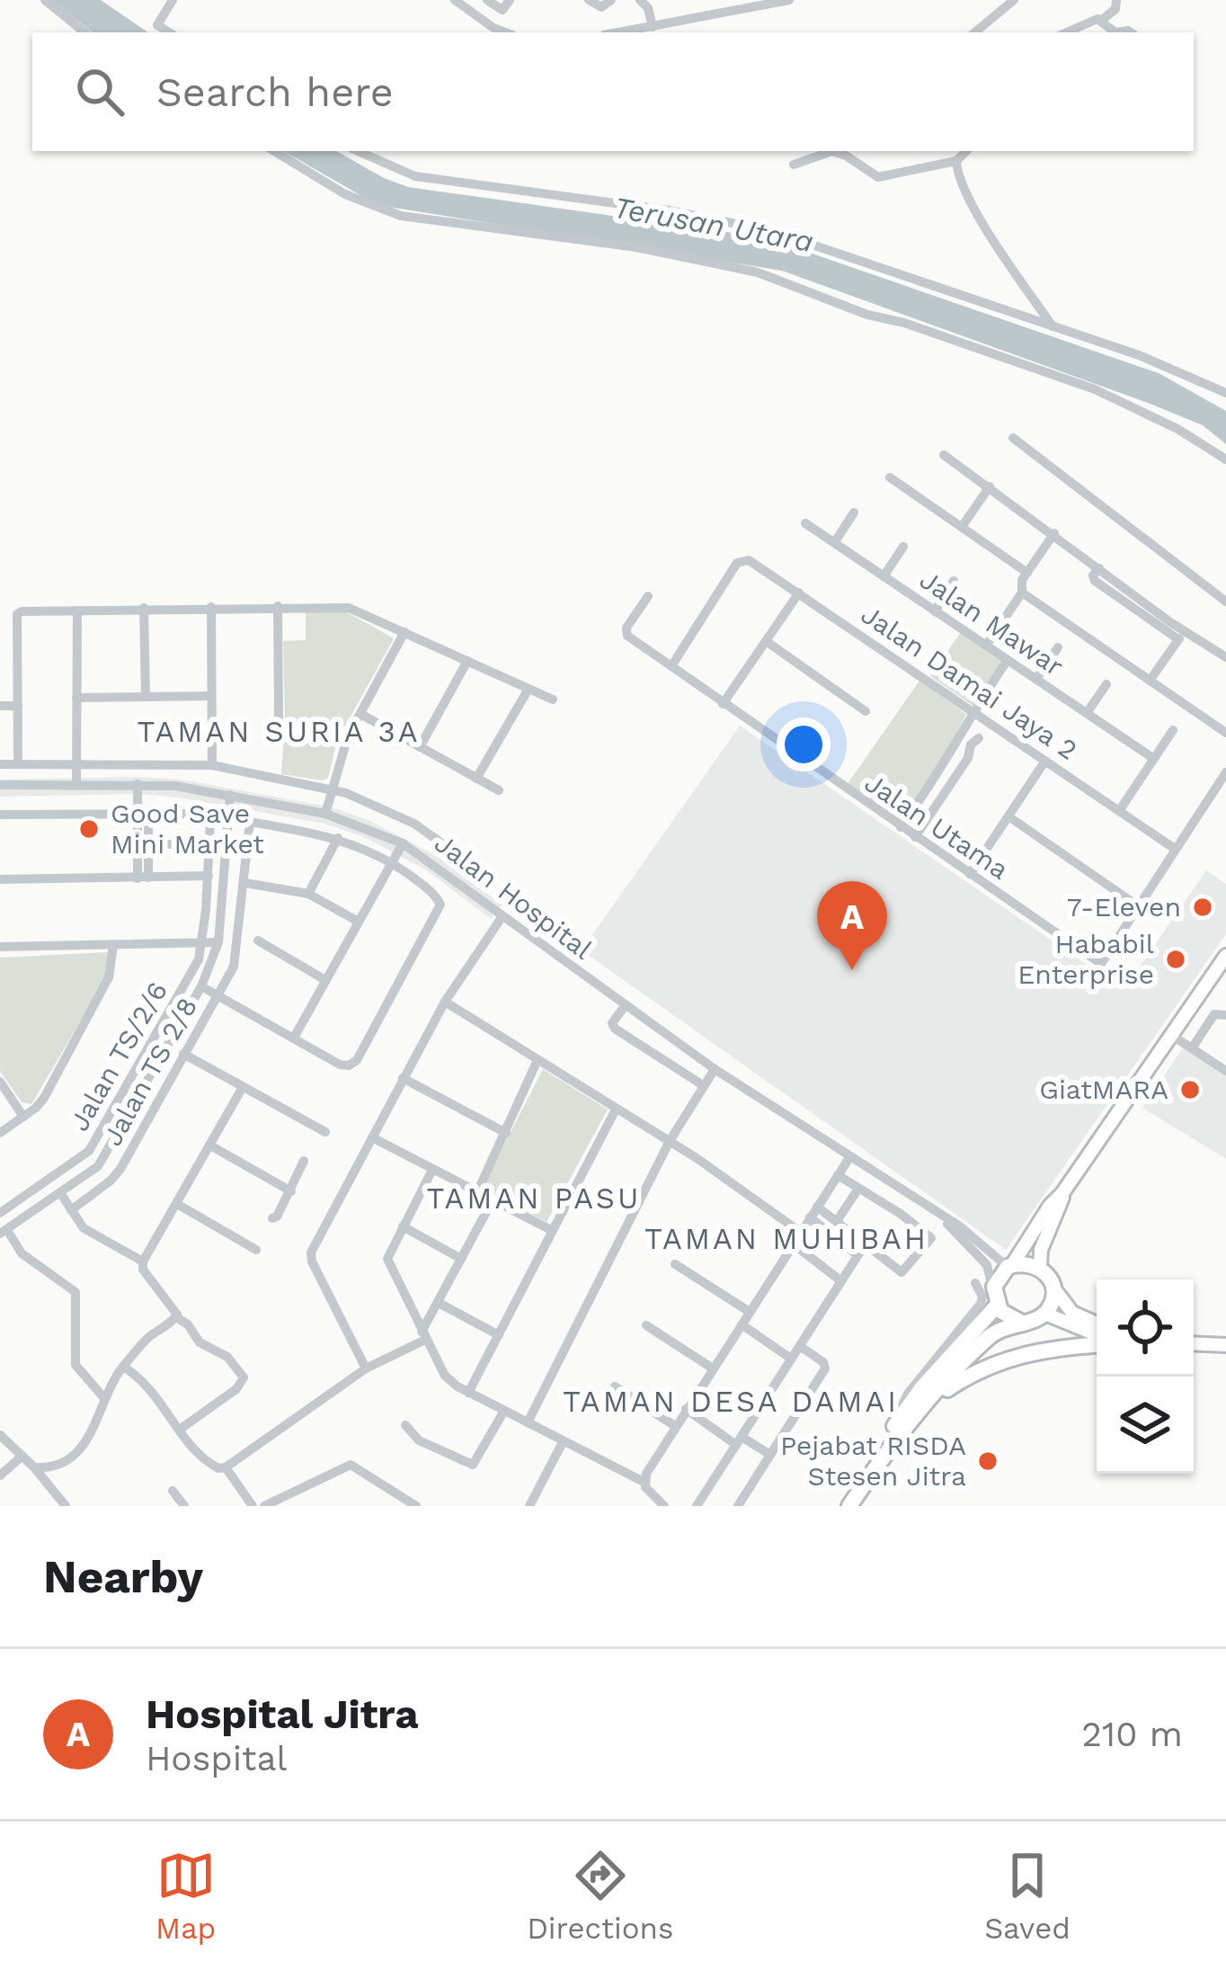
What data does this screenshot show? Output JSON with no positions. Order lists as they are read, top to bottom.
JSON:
{
  "streets": {
    "street": [
      "Jalan Mawar",
      "Jalan Damai Jaya 2",
      "Jalan Utama",
      "Jalan Hospital",
      "Jalan TS/2/6",
      "Jalan TS 2/8"
    ]
  },
  "crossings": [
    ["Jalan Damai Jaya 2", "Jalan Utama"]
  ],
  "districts": [
    "TAMAN SURIA 3A",
    "TAMAN PASU",
    "TAMAN MUHIBAH",
    "TAMAN DESA DAMAI"
  ],
  "water": ["Terusan Utara"],
  "places": [
    "Good Save Mini Market",
    "7-Eleven",
    "Hababil Enterprise",
    "GiatMARA",
    "Pejabat RISDA Stesen Jitra"
  ],
  "page": {
    "search": "Search here",
    "pins": "A",
    "heading": "Nearby",
    "list": [
      {
        "mark": "A",
        "name": "Hospital Jitra",
        "note": "Hospital",
        "value": "210 m"
      }
    ],
    "nav": ["Map", "Directions", "Saved"]
  }
}
